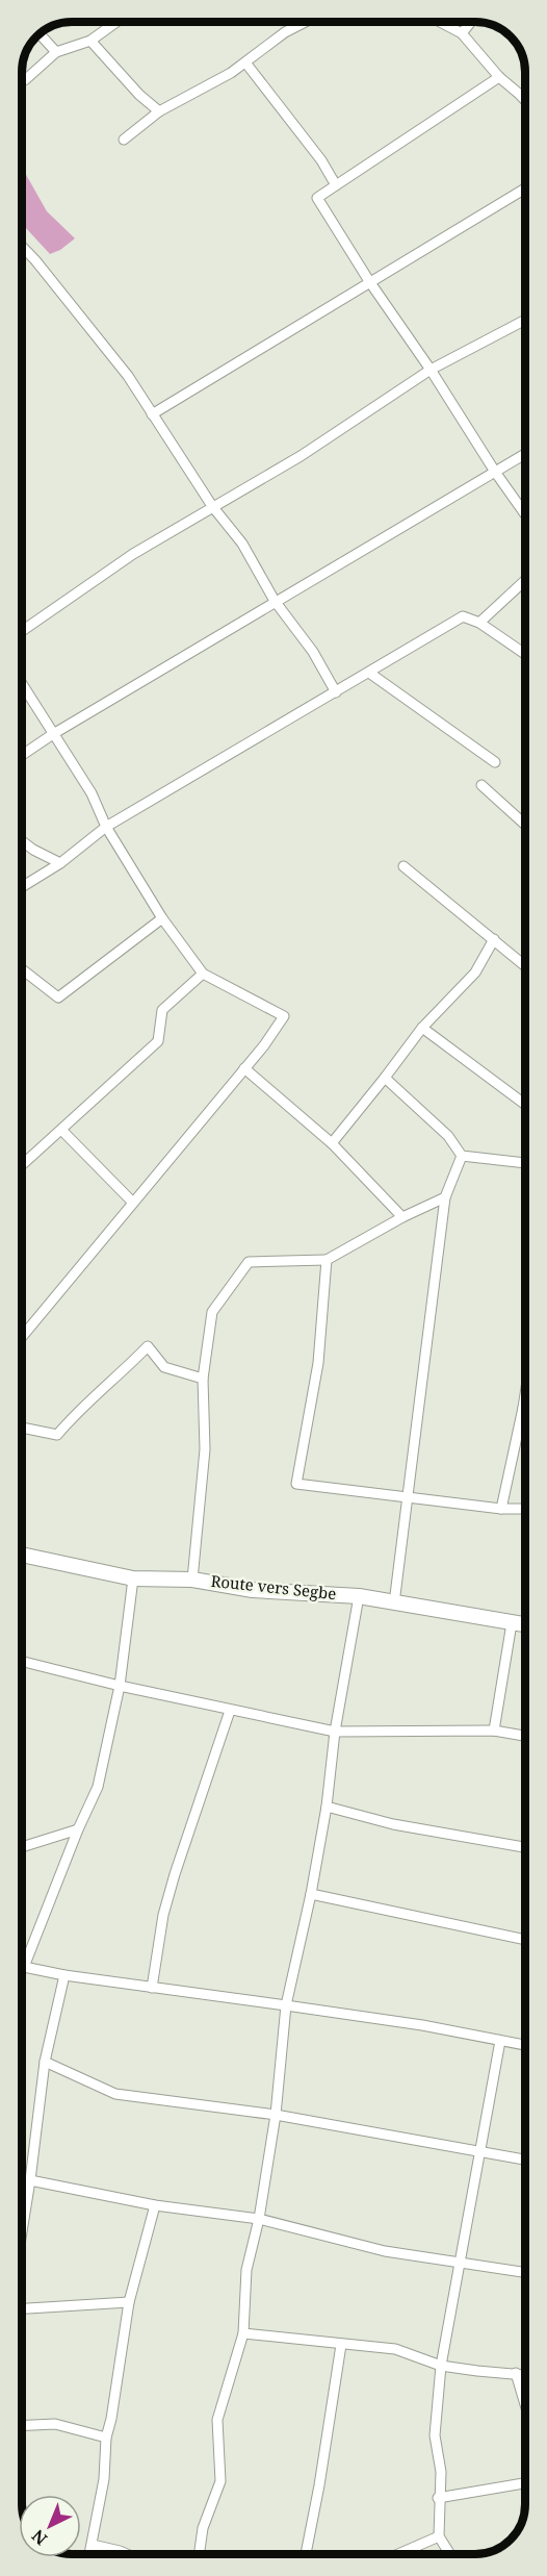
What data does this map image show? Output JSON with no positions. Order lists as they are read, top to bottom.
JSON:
{
  "streets": {
    "main road": ["Route vers Segbe"]
  },
  "north": "bottom left"
}
